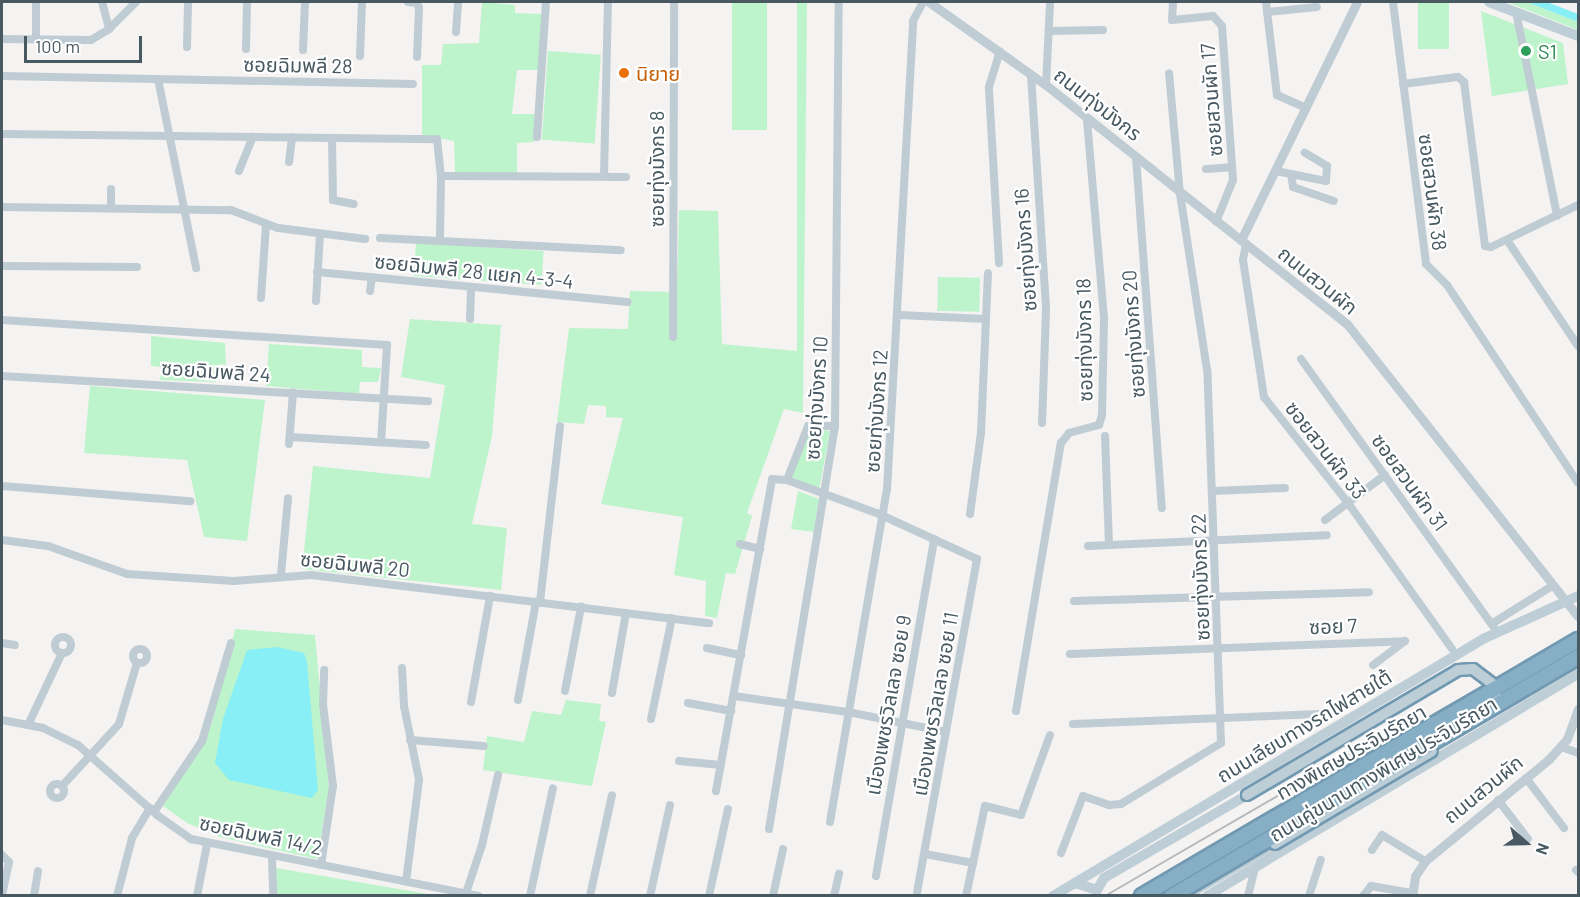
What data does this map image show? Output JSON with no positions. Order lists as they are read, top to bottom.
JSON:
{
  "streets": {
    "highway": ["ทางพิเศษประจิมรัถยา"],
    "main road": ["ถนนเลียบทางรถไฟสายใต้", "ถนนคู่ขนานทางพิเศษประจิมรัถยา"],
    "street": [
      "ซอยฉิมพลี 28",
      "ซอยสวนผัก 17",
      "ถนนทุ่งมังกร",
      "ซอยทุ่งมังกร 8",
      "ซอยสวนผัก 38",
      "ซอยทุ่งมังกร 16",
      "ซอยฉิมพลี 28 แยก 4-3-4",
      "ถนนสวนผัก",
      "ซอยทุ่งมังกร 20",
      "ซอยทุ่งมังกร 18",
      "ซอยฉิมพลี 24",
      "ซอยทุ่งมังกร 10",
      "ซอยทุ่งมังกร 12",
      "ซอยสวนผัก 33",
      "ซอยสวนผัก 31",
      "ซอยฉิมพลี 20",
      "ซอยทุ่งมังกร 22",
      "ซอย 7",
      "เมืองเพชรวิลเลจ ซอย 11",
      "เมืองเพชรวิลเลจ ซอย 9",
      "ซอยฉิมพลี 14/2"
    ]
  },
  "crossings": [
    ["ซอยสวนผัก 17", "ถนนทุ่งมังกร"],
    ["ถนนทุ่งมังกร", "ซอยทุ่งมังกร 16"],
    ["ถนนทุ่งมังกร", "ถนนสวนผัก"],
    ["ถนนทุ่งมังกร", "ซอยทุ่งมังกร 20"],
    ["ถนนทุ่งมังกร", "ซอยทุ่งมังกร 18"],
    ["ถนนทุ่งมังกร", "ซอยสวนผัก 33"],
    ["ถนนทุ่งมังกร", "ซอยทุ่งมังกร 22"],
    ["ถนนสวนผัก", "ซอยสวนผัก 33"],
    ["ถนนสวนผัก", "ถนนเลียบทางรถไฟสายใต้"],
    ["ซอยสวนผัก 31", "ถนนเลียบทางรถไฟสายใต้"],
    ["ซอยทุ่งมังกร 22", "ซอย 7"],
    ["เมืองเพชรวิลเลจ ซอย 11", "เมืองเพชรวิลเลจ ซอย 9"]
  ],
  "places": ["S1", "นิยาย"],
  "scale_bar": "100 m",
  "north": "right"
}
